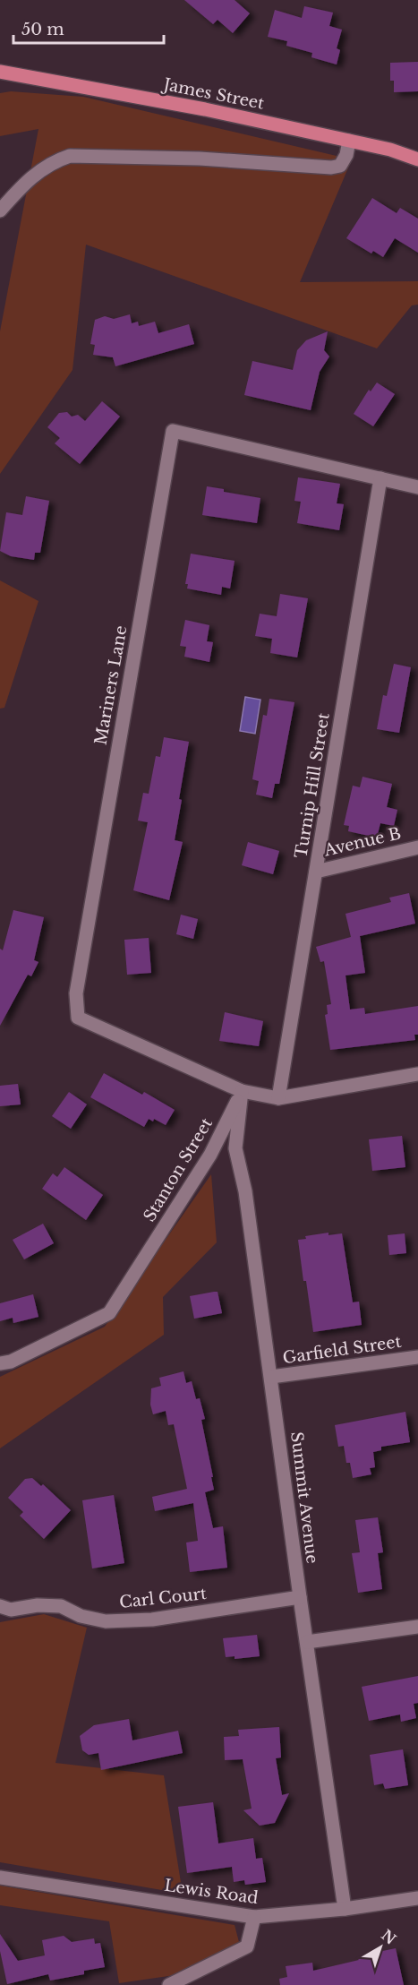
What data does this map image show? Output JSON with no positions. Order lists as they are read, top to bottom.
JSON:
{
  "streets": {
    "main road": ["James Street"],
    "street": [
      "Mariners Lane",
      "Turnip Hill Street",
      "Avenue B",
      "Stanton Street",
      "Garfield Street",
      "Summit Avenue",
      "Carl Court",
      "Lewis Road"
    ]
  },
  "crossings": [
    ["Mariners Lane", "Turnip Hill Street"],
    ["Mariners Lane", "Stanton Street"],
    ["Mariners Lane", "Summit Avenue"],
    ["Turnip Hill Street", "Avenue B"],
    ["Stanton Street", "Summit Avenue"],
    ["Garfield Street", "Summit Avenue"],
    ["Summit Avenue", "Carl Court"],
    ["Summit Avenue", "Lewis Road"]
  ],
  "scale_bar": "50 m",
  "north": "top right"
}
